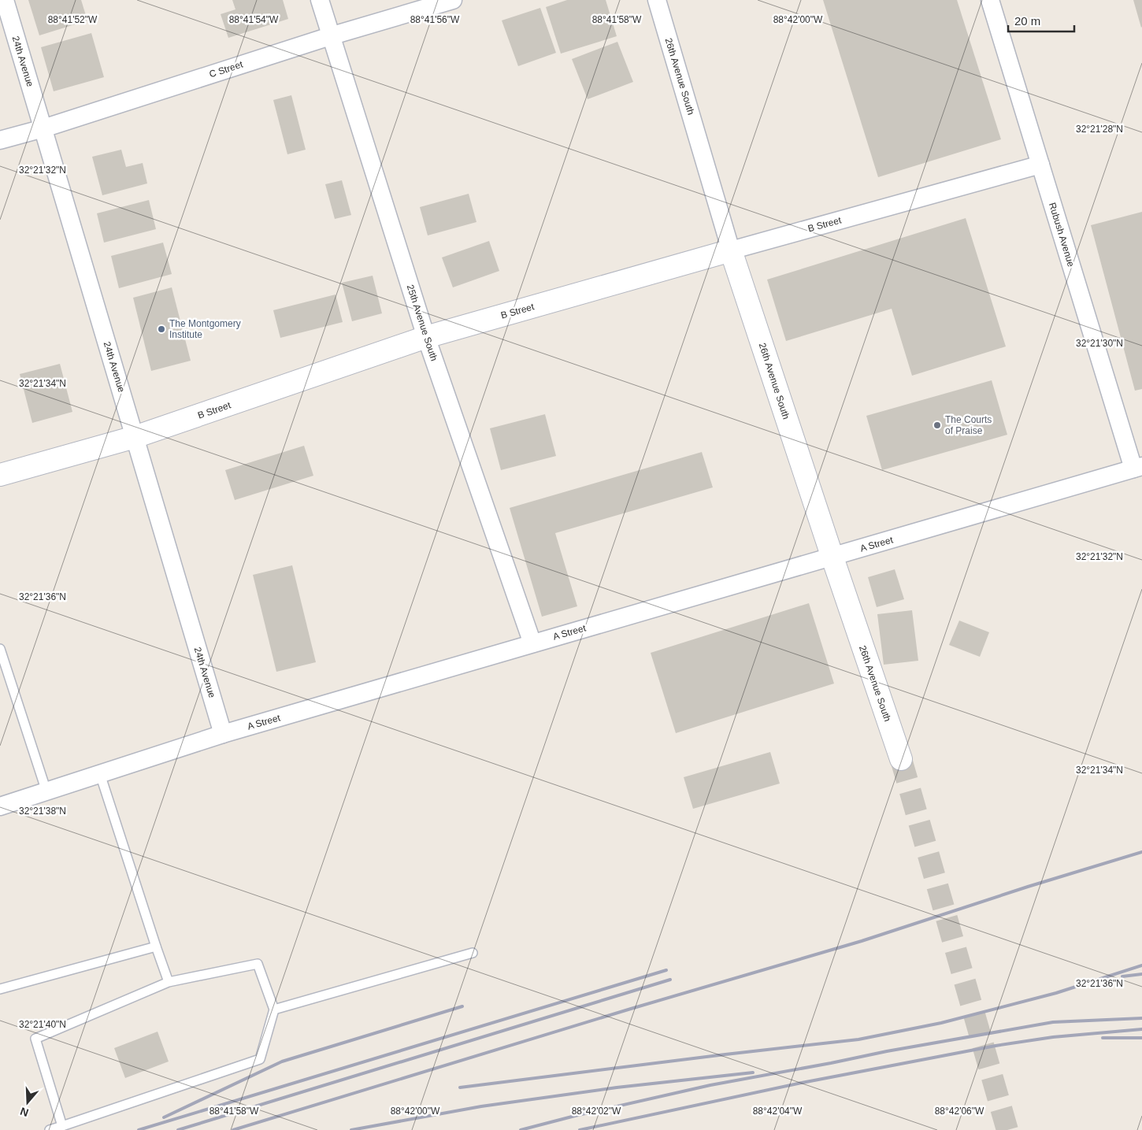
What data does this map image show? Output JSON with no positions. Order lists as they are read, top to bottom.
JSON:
{
  "streets": {
    "street": [
      "24th Avenue",
      "C Street",
      "26th Avenue South",
      "B Street",
      "Rubush Avenue",
      "25th Avenue South",
      "A Street"
    ]
  },
  "crossings": [
    ["24th Avenue", "C Street"],
    ["24th Avenue", "B Street"],
    ["24th Avenue", "A Street"],
    ["C Street", "25th Avenue South"],
    ["26th Avenue South", "B Street"],
    ["26th Avenue South", "A Street"],
    ["B Street", "Rubush Avenue"],
    ["B Street", "25th Avenue South"],
    ["Rubush Avenue", "A Street"],
    ["25th Avenue South", "A Street"]
  ],
  "places": ["The Montgomery Institute", "The Courts of Praise"],
  "scale_bar": "20 m",
  "north": "bottom",
  "coordinates": [
    "88°41'56\"W",
    "88°41'58\"W",
    "88°42'00\"W",
    "88°41'52\"W",
    "88°41'54\"W",
    "32°21'28\"N",
    "32°21'32\"N",
    "32°21'30\"N",
    "32°21'34\"N",
    "32°21'36\"N",
    "32°21'38\"N",
    "32°21'40\"N",
    "88°42'02\"W",
    "88°42'04\"W",
    "88°42'06\"W"
  ]
}
